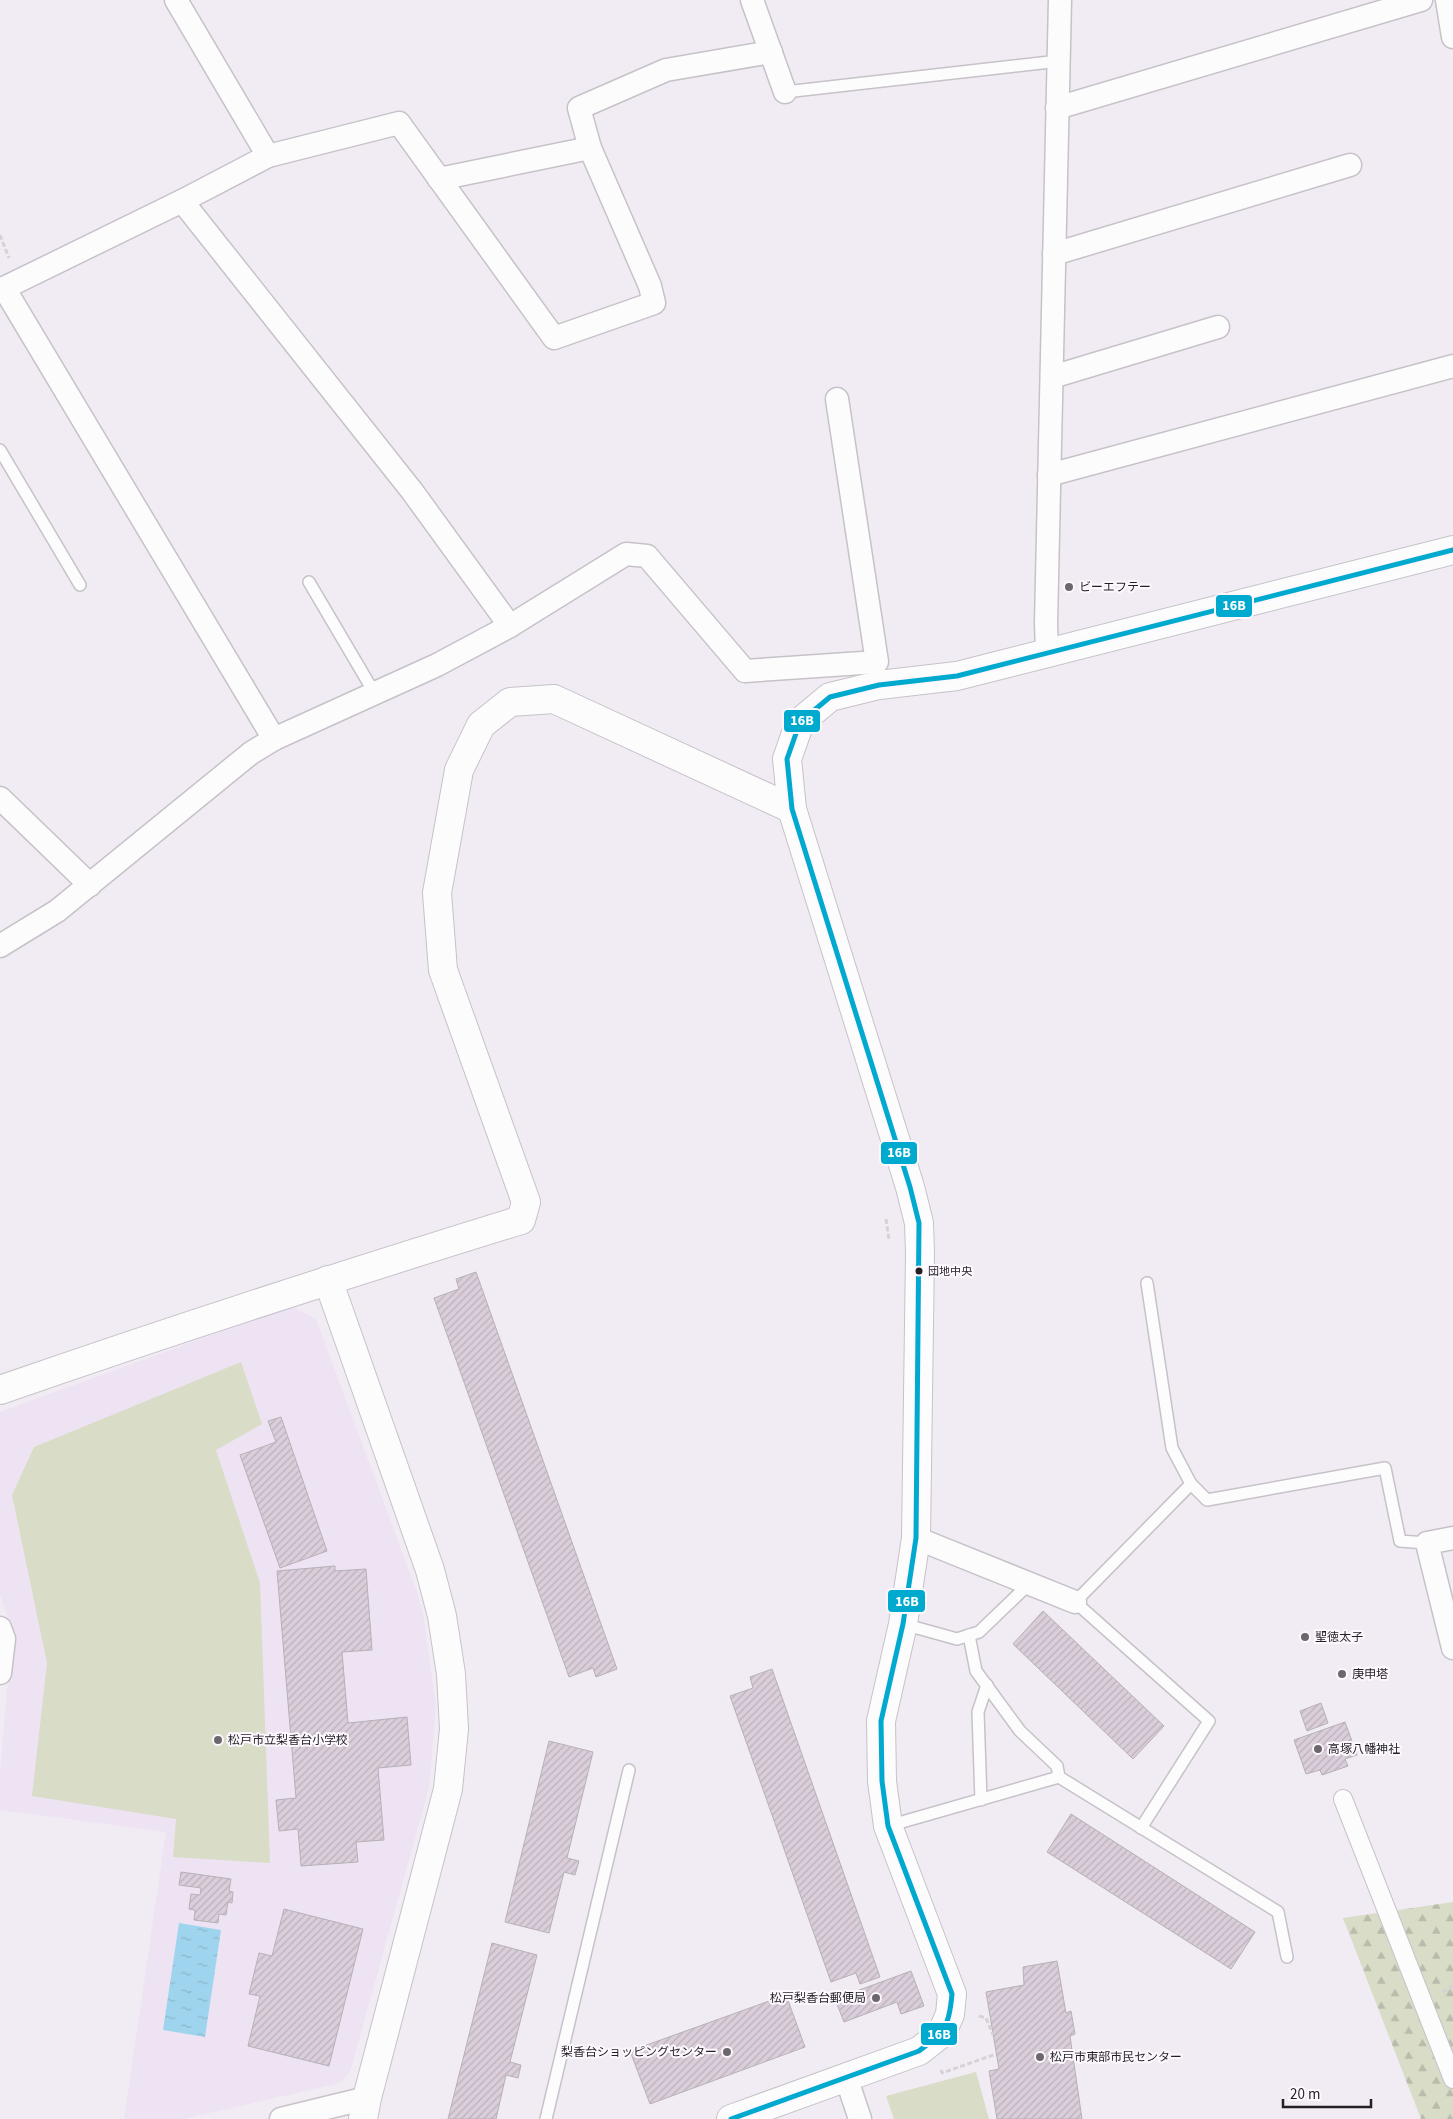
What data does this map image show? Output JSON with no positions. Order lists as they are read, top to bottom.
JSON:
{
  "places": [
    "ビーエフテー",
    "団地中央",
    "聖徳太子",
    "庚申塔",
    "松戸市立梨香台小学校",
    "高塚八幡神社",
    "松戸梨香台郵便局",
    "梨香台ショッピングセンター",
    "松戸市東部市民センター"
  ],
  "lines": ["transit line 16B"],
  "scale_bar": "20 m"
}
